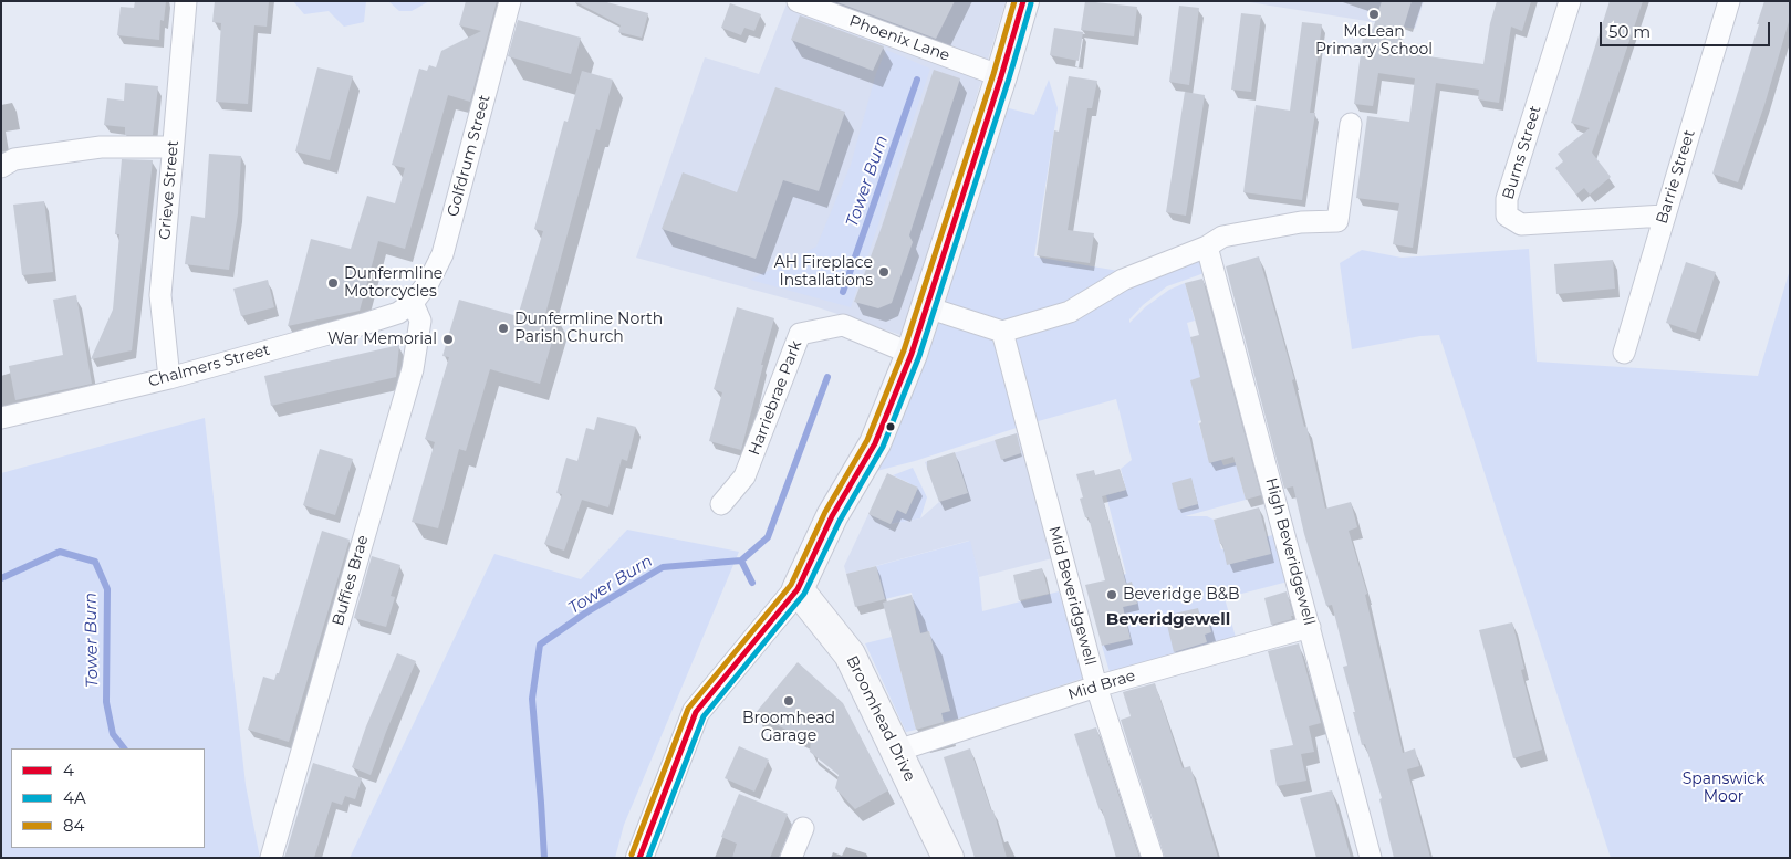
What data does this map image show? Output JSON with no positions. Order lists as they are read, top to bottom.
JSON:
{
  "streets": {
    "main road": ["Broomhead Drive"],
    "street": [
      "Phoenix Lane",
      "Burns Street",
      "Golfdrum Street",
      "Barrie Street",
      "Grieve Street",
      "Chalmers Street",
      "Harriebrae Park",
      "High Beveridgewell",
      "Buffies Brae",
      "Mid Beveridgewell",
      "Mid Brae"
    ]
  },
  "crossings": [
    ["Burns Street", "Barrie Street"],
    ["Golfdrum Street", "Chalmers Street"],
    ["Golfdrum Street", "Buffies Brae"],
    ["Grieve Street", "Chalmers Street"],
    ["Chalmers Street", "Buffies Brae"],
    ["High Beveridgewell", "Mid Brae"],
    ["Mid Beveridgewell", "Mid Brae"],
    ["Mid Brae", "Broomhead Drive"]
  ],
  "districts": ["Beveridgewell"],
  "water": ["Tower Burn"],
  "parks": ["Spanswick Moor"],
  "places": [
    "McLean Primary School",
    "AH Fireplace Installations",
    "Dunfermline Motorcycles",
    "Dunfermline North Parish Church",
    "War Memorial",
    "Beveridge B&B",
    "Broomhead Garage"
  ],
  "lines": ["transit line 4", "transit line 84", "transit line 4A"],
  "legend": ["4", "4A", "84"],
  "scale_bar": "50 m"
}
